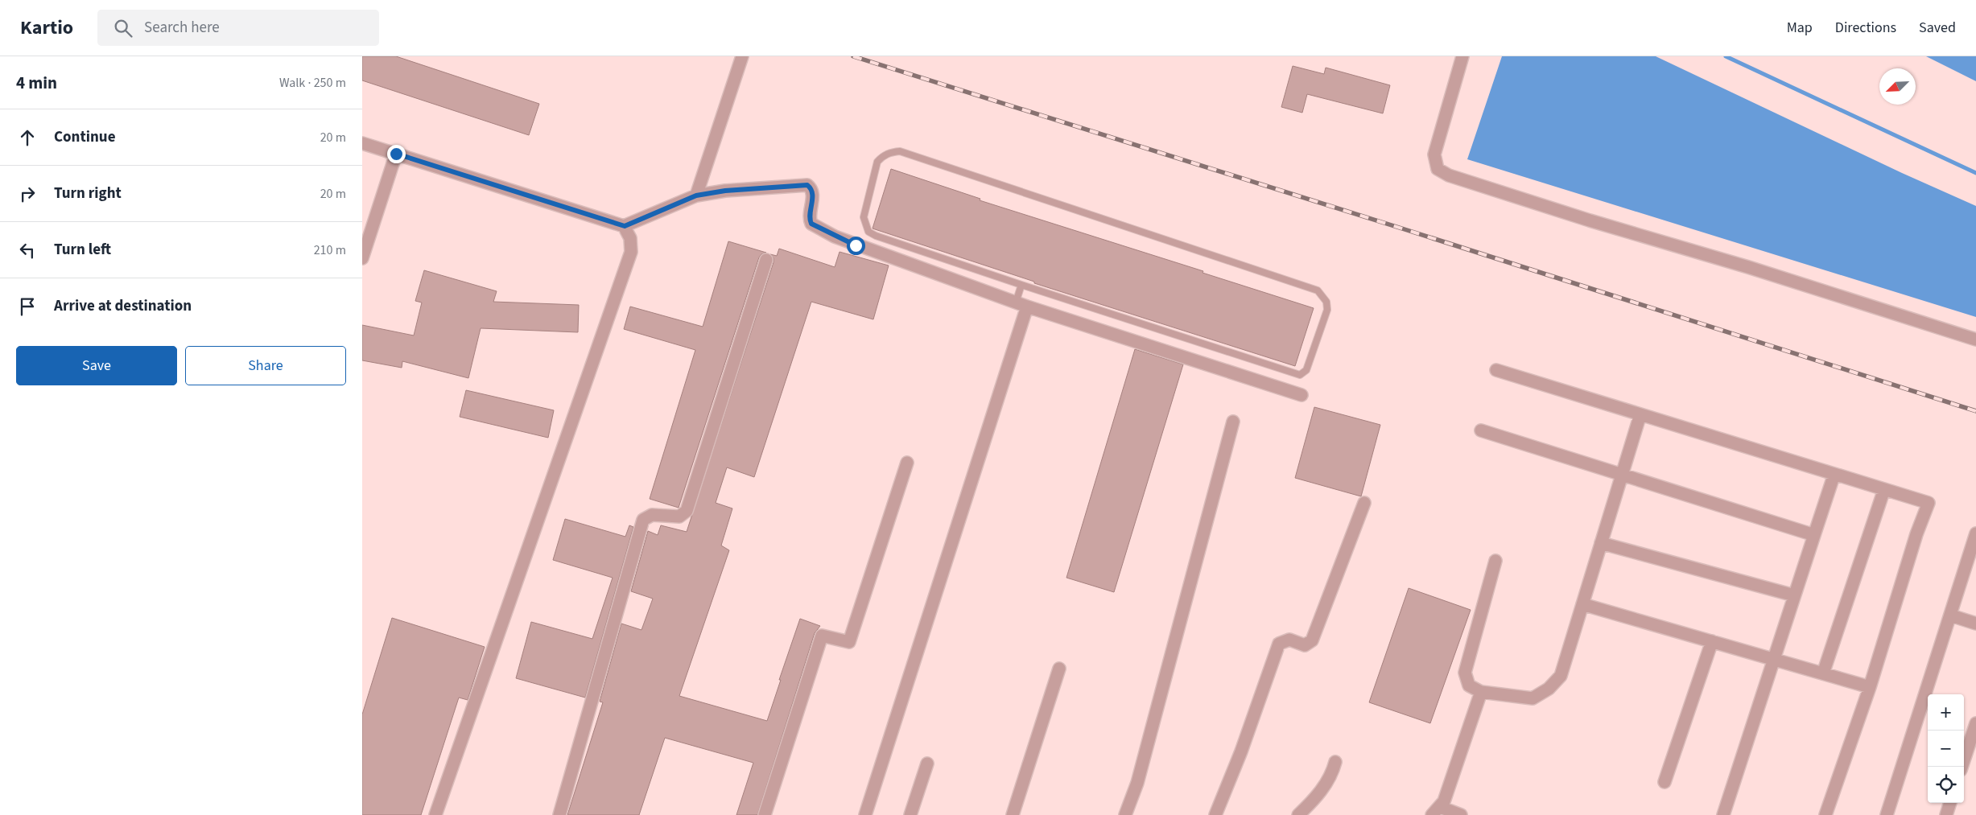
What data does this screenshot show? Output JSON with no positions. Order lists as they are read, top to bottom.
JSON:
{
  "north": "bottom left",
  "page": {
    "header": "Kartio",
    "search": "Search here",
    "nav": ["Map", "Directions", "Saved"],
    "heading": ["4 min", "Walk · 250 m"],
    "list": [
      ["Continue", "20 m"],
      ["Turn right", "20 m"],
      ["Turn left", "210 m"],
      "Arrive at destination"
    ],
    "buttons": ["Save", "Share"],
    "map_buttons": ["+", "−"]
  }
}
